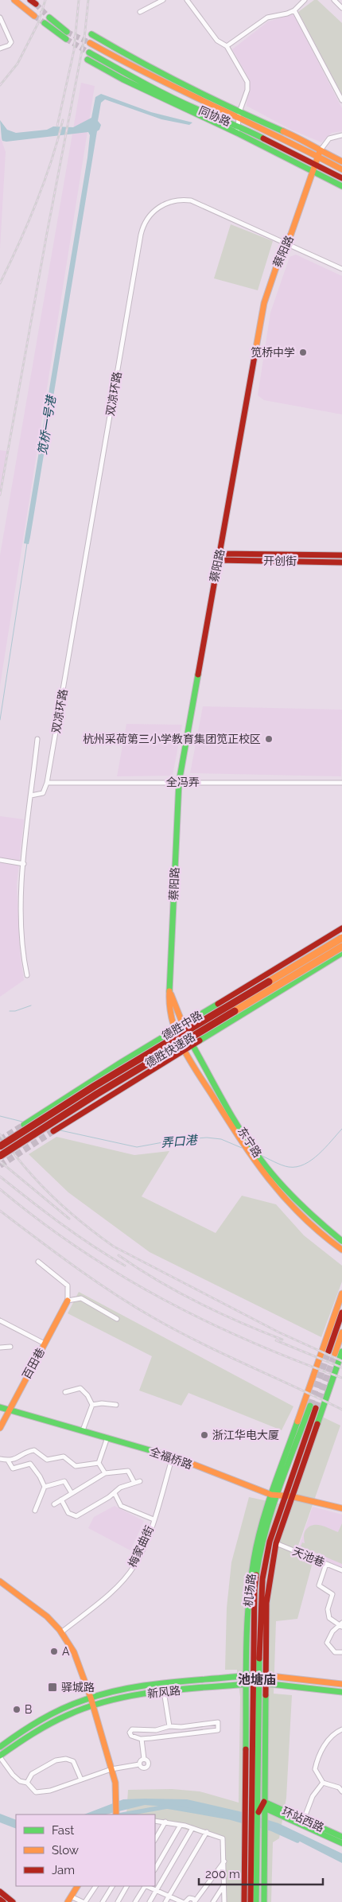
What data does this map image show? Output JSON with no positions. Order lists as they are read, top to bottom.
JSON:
{
  "streets": {
    "main road": [
      "同协路",
      "蔡阳路",
      "开创街",
      "德胜中路",
      "德胜快速路",
      "东宁路",
      "百田巷",
      "全福桥路",
      "机场路",
      "新风路",
      "环站西路"
    ],
    "street": [
      "双凉环路",
      "全冯弄",
      "梅家曲街",
      "天池巷"
    ]
  },
  "crossings": [
    ["同协路", "蔡阳路"],
    ["蔡阳路", "双凉环路"],
    ["蔡阳路", "开创街"],
    ["蔡阳路", "全冯弄"],
    ["蔡阳路", "德胜中路"],
    ["蔡阳路", "东宁路"],
    ["双凉环路", "全冯弄"],
    ["德胜中路", "东宁路"],
    ["百田巷", "全福桥路"],
    ["全福桥路", "梅家曲街"],
    ["全福桥路", "机场路"],
    ["天池巷", "机场路"],
    ["机场路", "新风路"],
    ["机场路", "环站西路"]
  ],
  "districts": ["池塘庙"],
  "water": ["笕桥一号港", "弄口港"],
  "places": {
    "other": [
      "笕桥中学",
      "杭州采荷第三小学教育集团笕正校区",
      "浙江华电大厦",
      "A",
      "B"
    ],
    "transit": ["驿城路"]
  },
  "legend": ["Fast", "Slow", "Jam"],
  "scale_bar": "200 m"
}
